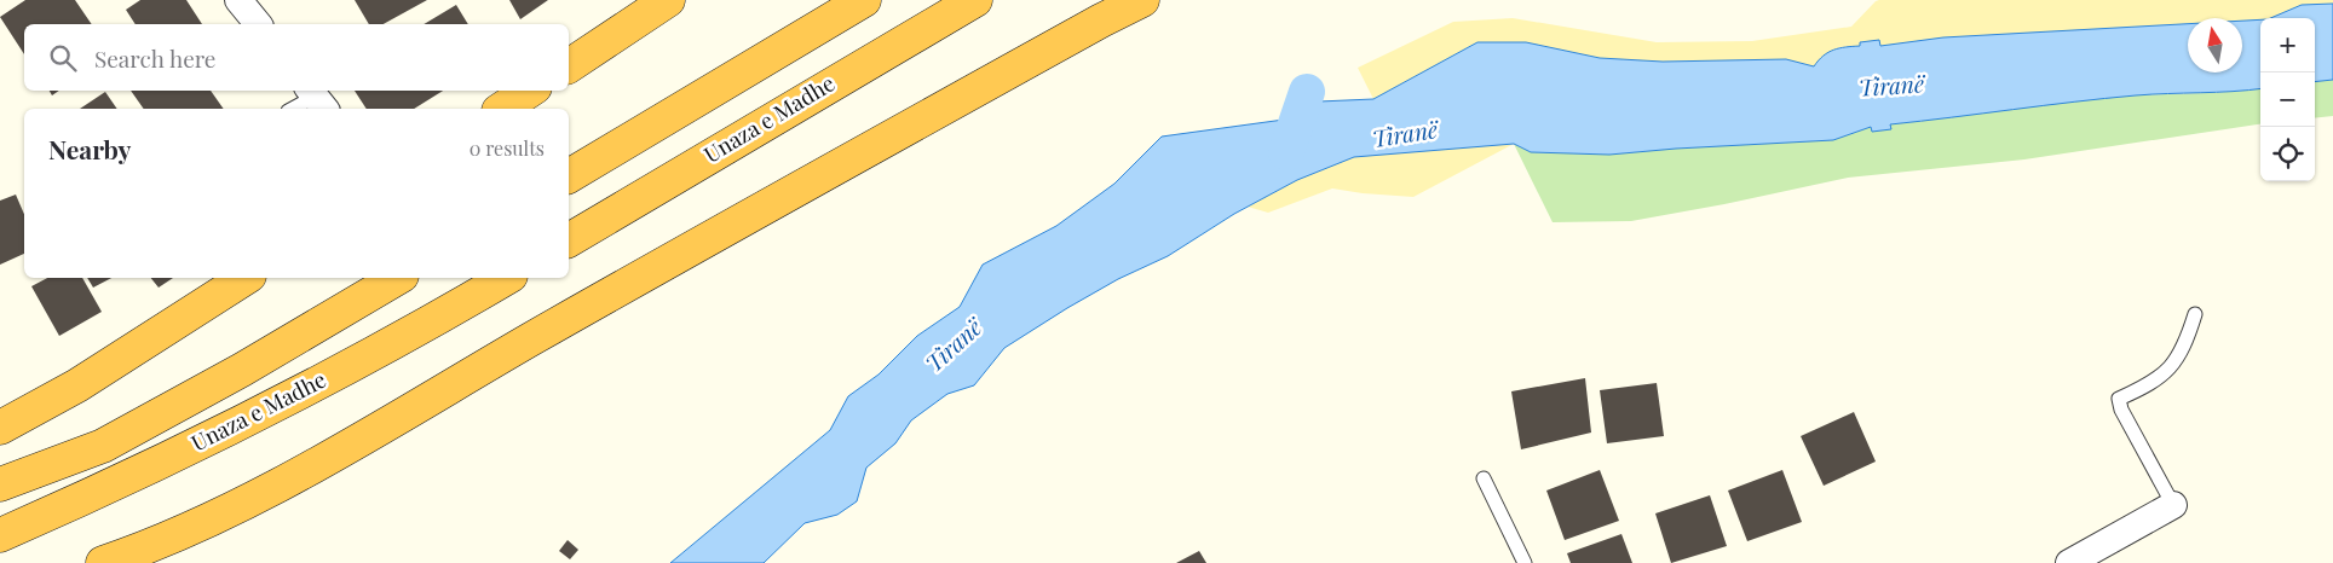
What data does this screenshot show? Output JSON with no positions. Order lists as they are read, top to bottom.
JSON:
{
  "streets": {
    "highway": ["Unaza e Madhe"]
  },
  "water": ["Tiranë"],
  "north": "top",
  "page": {
    "map_buttons": ["+", "−"],
    "search": "Search here",
    "heading": ["Nearby", "0 results"]
  }
}
